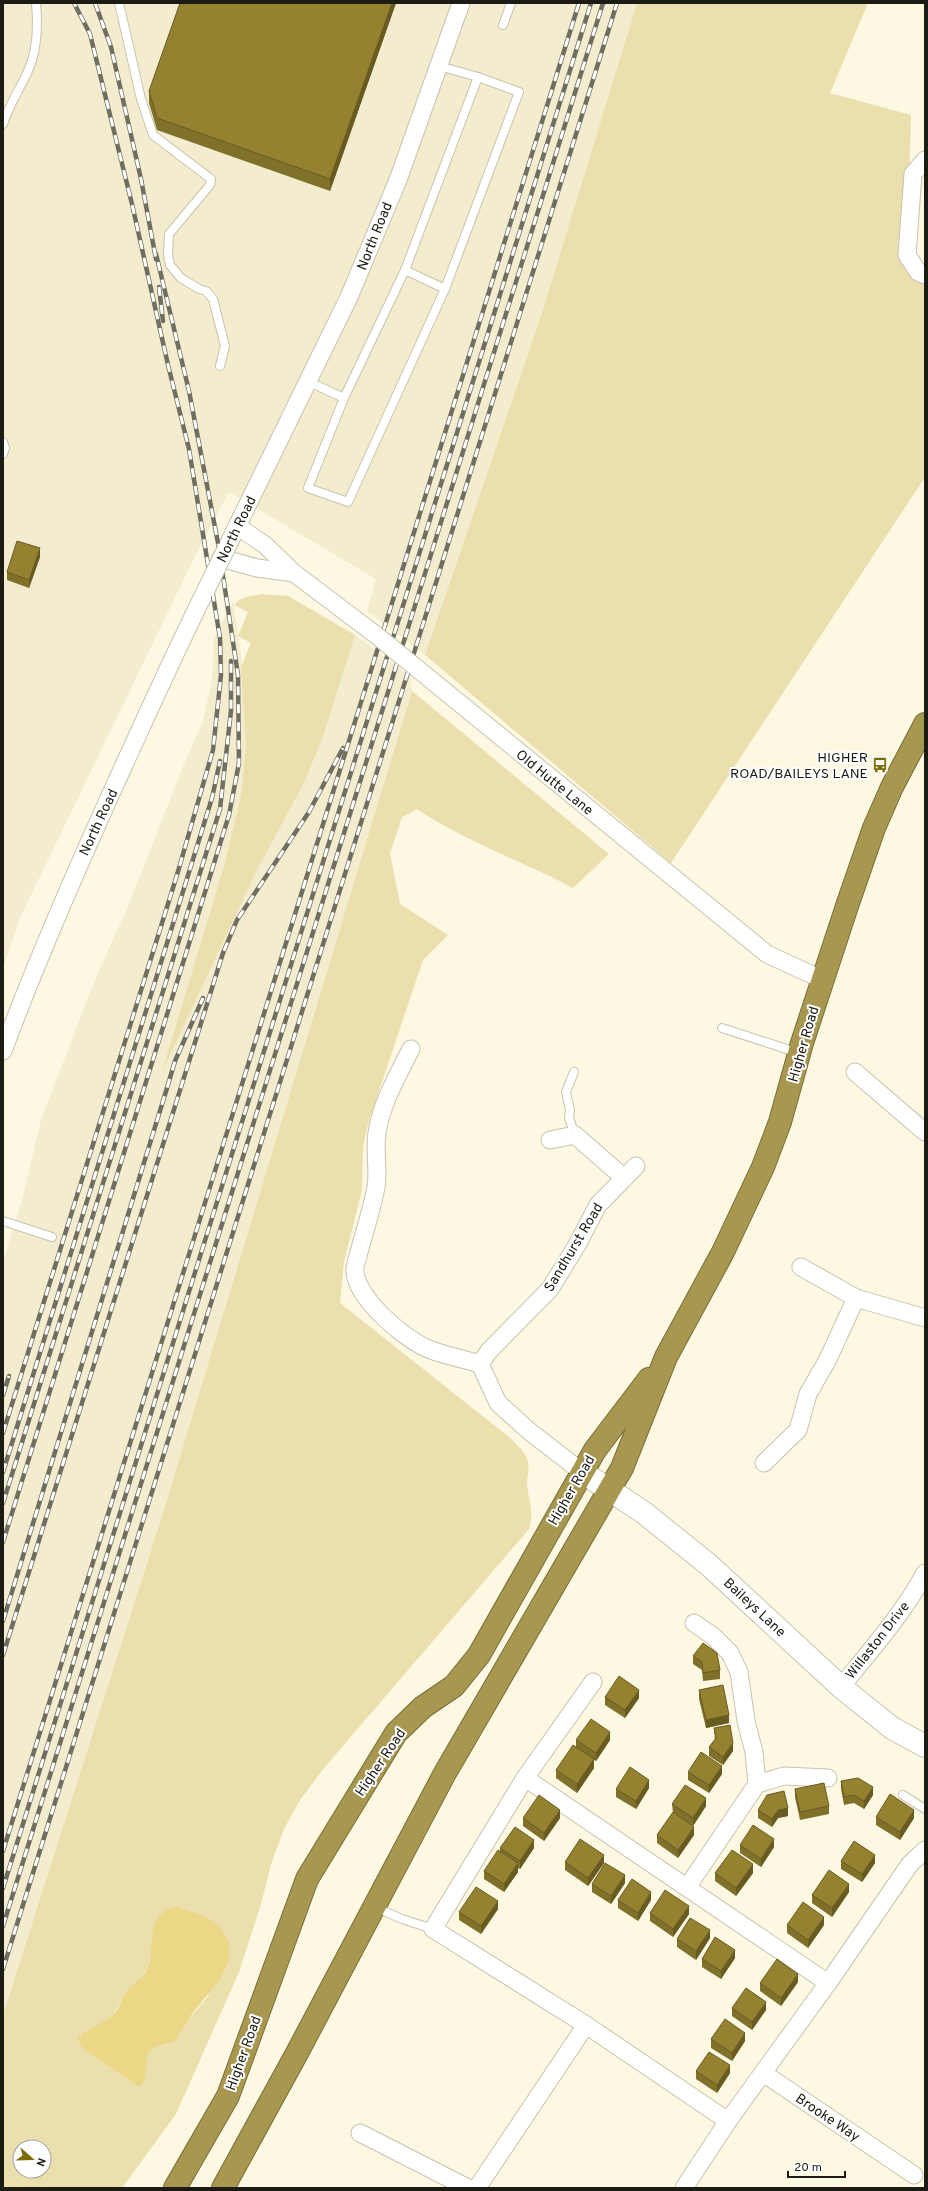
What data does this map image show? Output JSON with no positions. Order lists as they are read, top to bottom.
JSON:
{
  "streets": {
    "highway": ["Higher Road"],
    "street": [
      "North Road",
      "Old Hutte Lane",
      "Sandhurst Road",
      "Baileys Lane",
      "Willaston Drive",
      "Brooke Way"
    ]
  },
  "crossings": [
    ["North Road", "Old Hutte Lane"],
    ["Old Hutte Lane", "Higher Road"],
    ["Higher Road", "Baileys Lane"],
    ["Baileys Lane", "Willaston Drive"]
  ],
  "places": {
    "bus stop": ["HIGHER ROAD/BAILEYS LANE"]
  },
  "scale_bar": "20 m",
  "north": "right"
}
